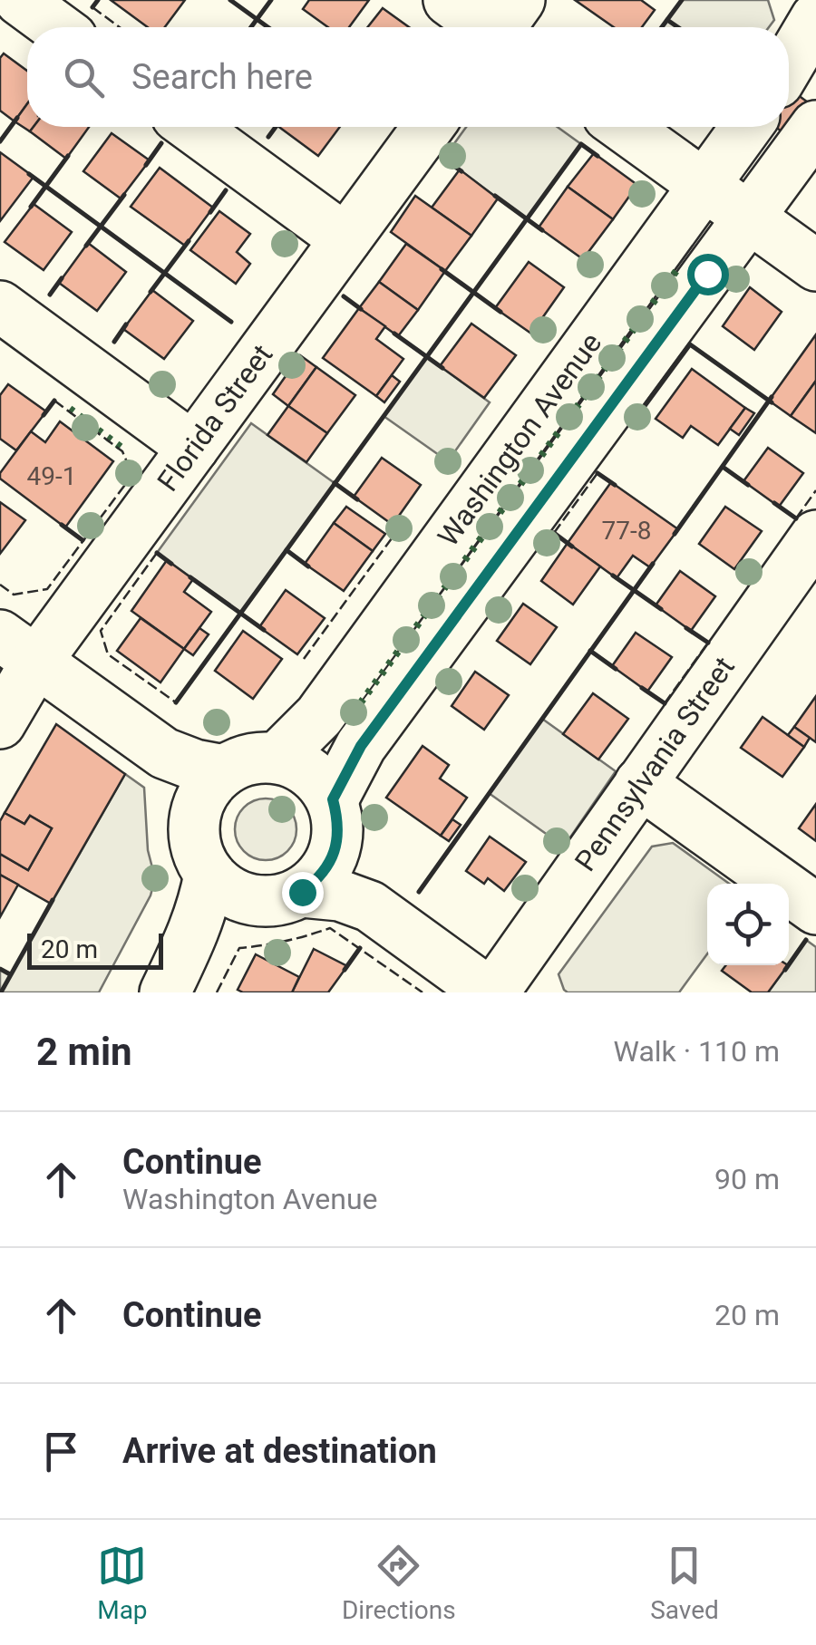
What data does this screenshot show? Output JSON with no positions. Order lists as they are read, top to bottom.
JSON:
{
  "streets": {
    "street": ["Florida Street", "Washington Avenue", "Pennsylvania Street"]
  },
  "house_numbers": ["49-1", "77-8"],
  "scale_bar": "20 m",
  "page": {
    "search": "Search here",
    "scale": "20 m",
    "heading": ["2 min", "Walk · 110 m"],
    "list": [
      ["Continue", "Washington Avenue", "90 m"],
      ["Continue", "20 m"],
      "Arrive at destination"
    ],
    "nav": ["Map", "Directions", "Saved"]
  }
}
